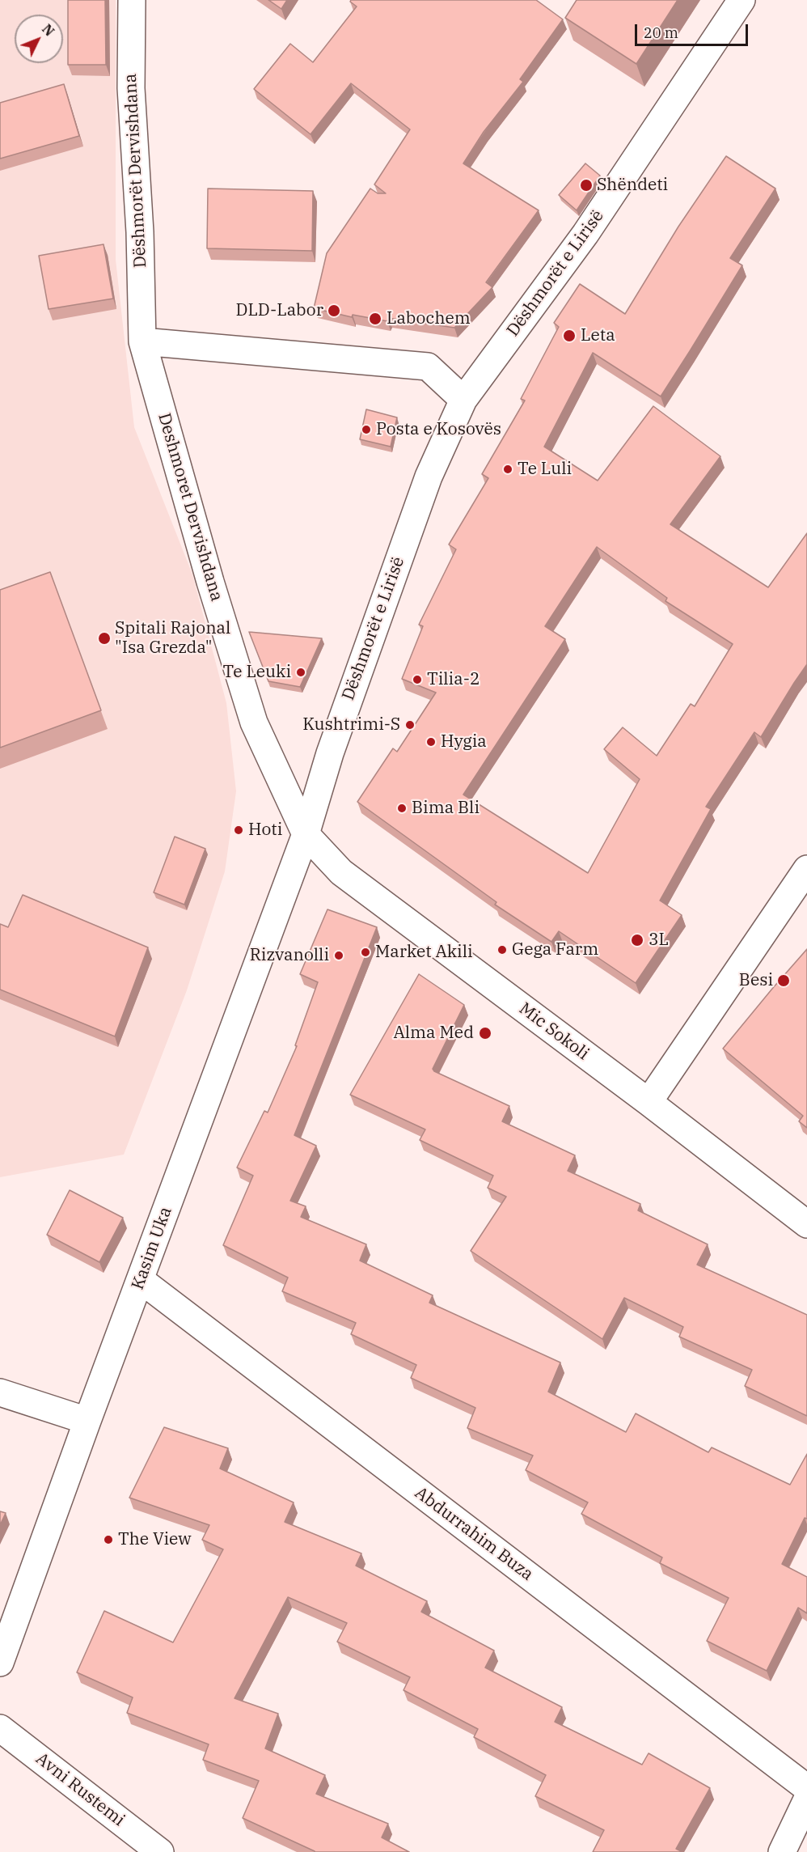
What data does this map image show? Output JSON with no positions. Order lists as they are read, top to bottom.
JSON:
{
  "streets": {
    "street": [
      "Dëshmorët Dervishdana",
      "Dëshmorët e Lirisë",
      "Deshmoret Dervishdana",
      "Mic Sokoli",
      "Kasim Uka",
      "Abdurrahim Buza",
      "Avni Rustemi"
    ]
  },
  "crossings": [
    ["Dëshmorët Dervishdana", "Deshmoret Dervishdana"],
    ["Dëshmorët e Lirisë", "Deshmoret Dervishdana"],
    ["Dëshmorët e Lirisë", "Mic Sokoli"],
    ["Dëshmorët e Lirisë", "Kasim Uka"],
    ["Deshmoret Dervishdana", "Mic Sokoli"],
    ["Deshmoret Dervishdana", "Kasim Uka"],
    ["Mic Sokoli", "Kasim Uka"],
    ["Kasim Uka", "Abdurrahim Buza"]
  ],
  "places": [
    "Shëndeti",
    "DLD-Labor",
    "Labochem",
    "Leta",
    "Posta e Kosovës",
    "Te Luli",
    "Spitali Rajonal \"Isa Grezda\"",
    "Te Leuki",
    "Tilia-2",
    "Kushtrimi-S",
    "Hygia",
    "Bima Bli",
    "Hoti",
    "3L",
    "Gega Farm",
    "Market Akili",
    "Rizvanolli",
    "Besi",
    "Alma Med",
    "The View"
  ],
  "scale_bar": "20 m",
  "north": "top right"
}
